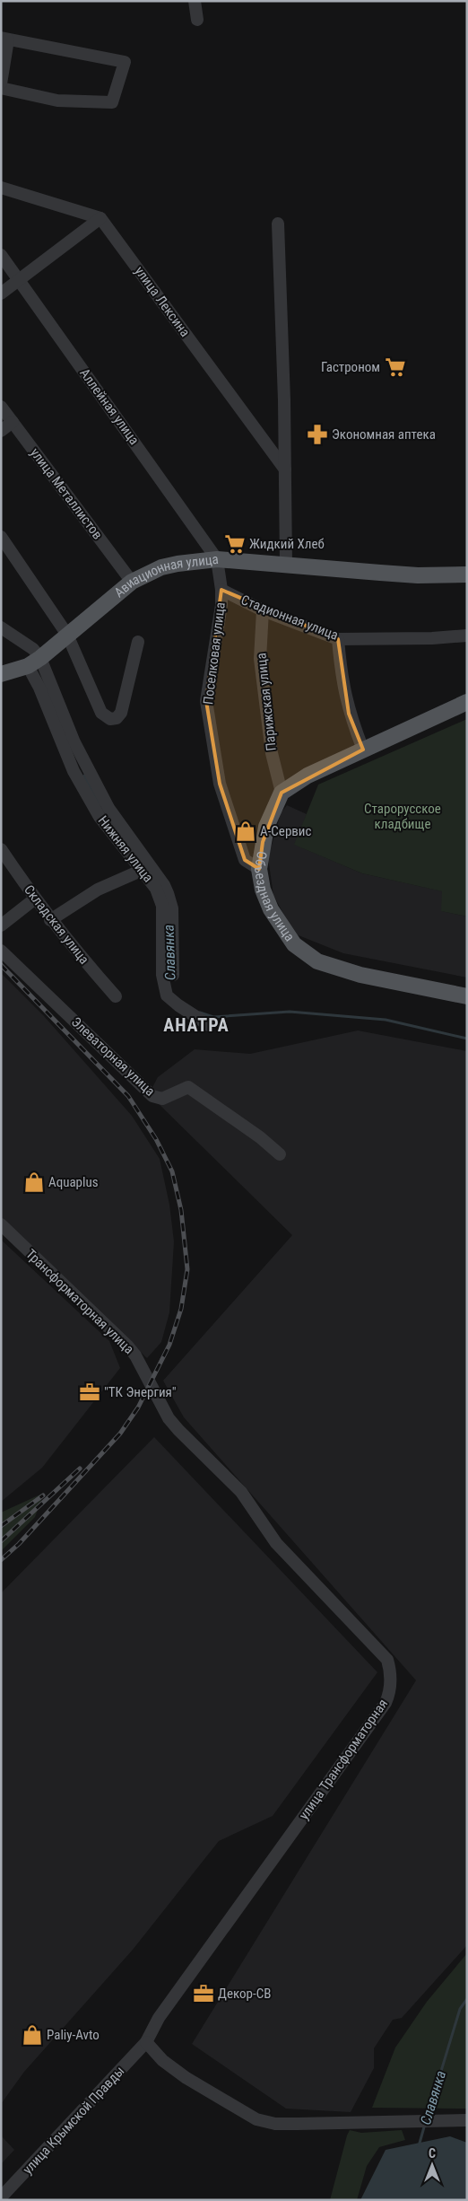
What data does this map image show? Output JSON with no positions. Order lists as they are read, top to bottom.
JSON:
{
  "streets": {
    "main road": ["Авиационная улица", "Объездная улица"],
    "street": [
      "улица Лексина",
      "Аллейная улица",
      "улица Металлистов",
      "Стадионная улица",
      "Поселковая улица",
      "Парижская улица",
      "Нижняя улица",
      "Складская улица",
      "Элеваторная улица",
      "Трансформаторная улица",
      "улица Трансформаторная",
      "улица Крымской Правды"
    ]
  },
  "crossings": [
    ["Аллейная улица", "Авиационная улица"],
    ["Аллейная улица", "Поселковая улица"],
    ["улица Металлистов", "Авиационная улица"],
    ["Авиационная улица", "Поселковая улица"],
    ["Авиационная улица", "Нижняя улица"],
    ["Стадионная улица", "Поселковая улица"],
    ["Стадионная улица", "Парижская улица"],
    ["Поселковая улица", "Объездная улица"],
    ["Парижская улица", "Объездная улица"],
    ["Трансформаторная улица", "улица Трансформаторная"],
    ["улица Трансформаторная", "улица Крымской Правды"]
  ],
  "districts": ["АНАТРА"],
  "water": ["Славянка"],
  "parks": ["Старорусское кладбище"],
  "places": {
    "supermarket": ["Гастроном", "Жидкий Хлеб"],
    "pharmacy": ["Экономная аптека"],
    "shop": ["А-Сервис", "Aquaplus", "Paliy-Avto"],
    "office": ["\"ТК Энергия\"", "Декор-СВ"]
  },
  "north": "top"
}
